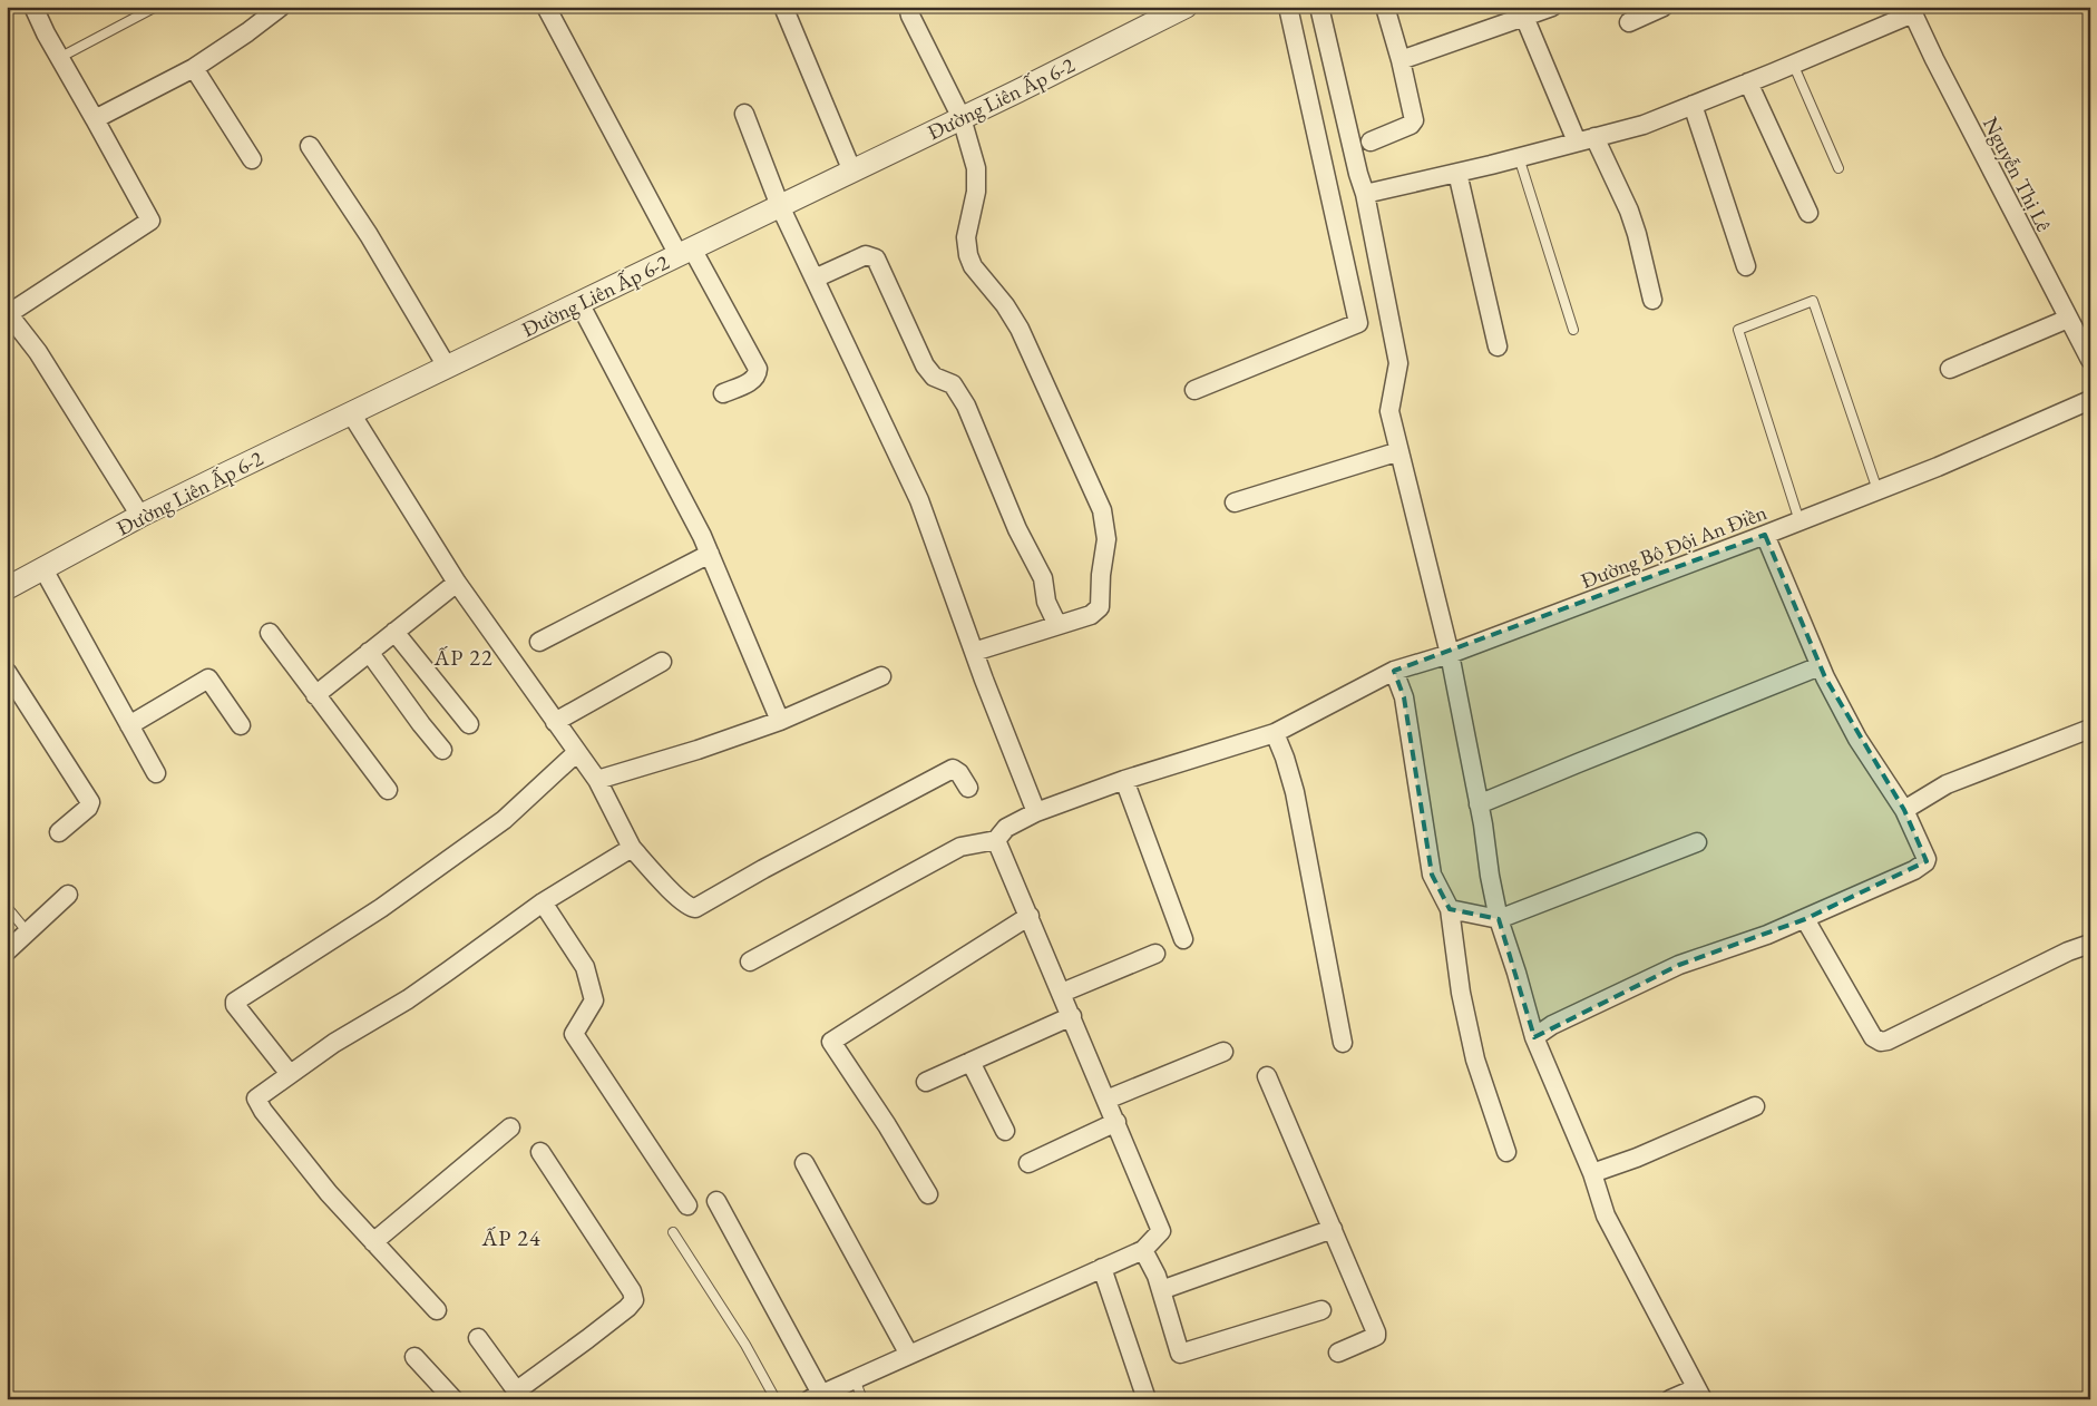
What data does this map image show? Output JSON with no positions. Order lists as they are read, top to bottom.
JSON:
{
  "streets": {
    "street": ["Đường Liên Ấp 6-2", "Nguyễn Thị Lê", "Đường Bộ Đội An Điền"]
  },
  "districts": ["ẤP 22", "ẤP 24"]
}
